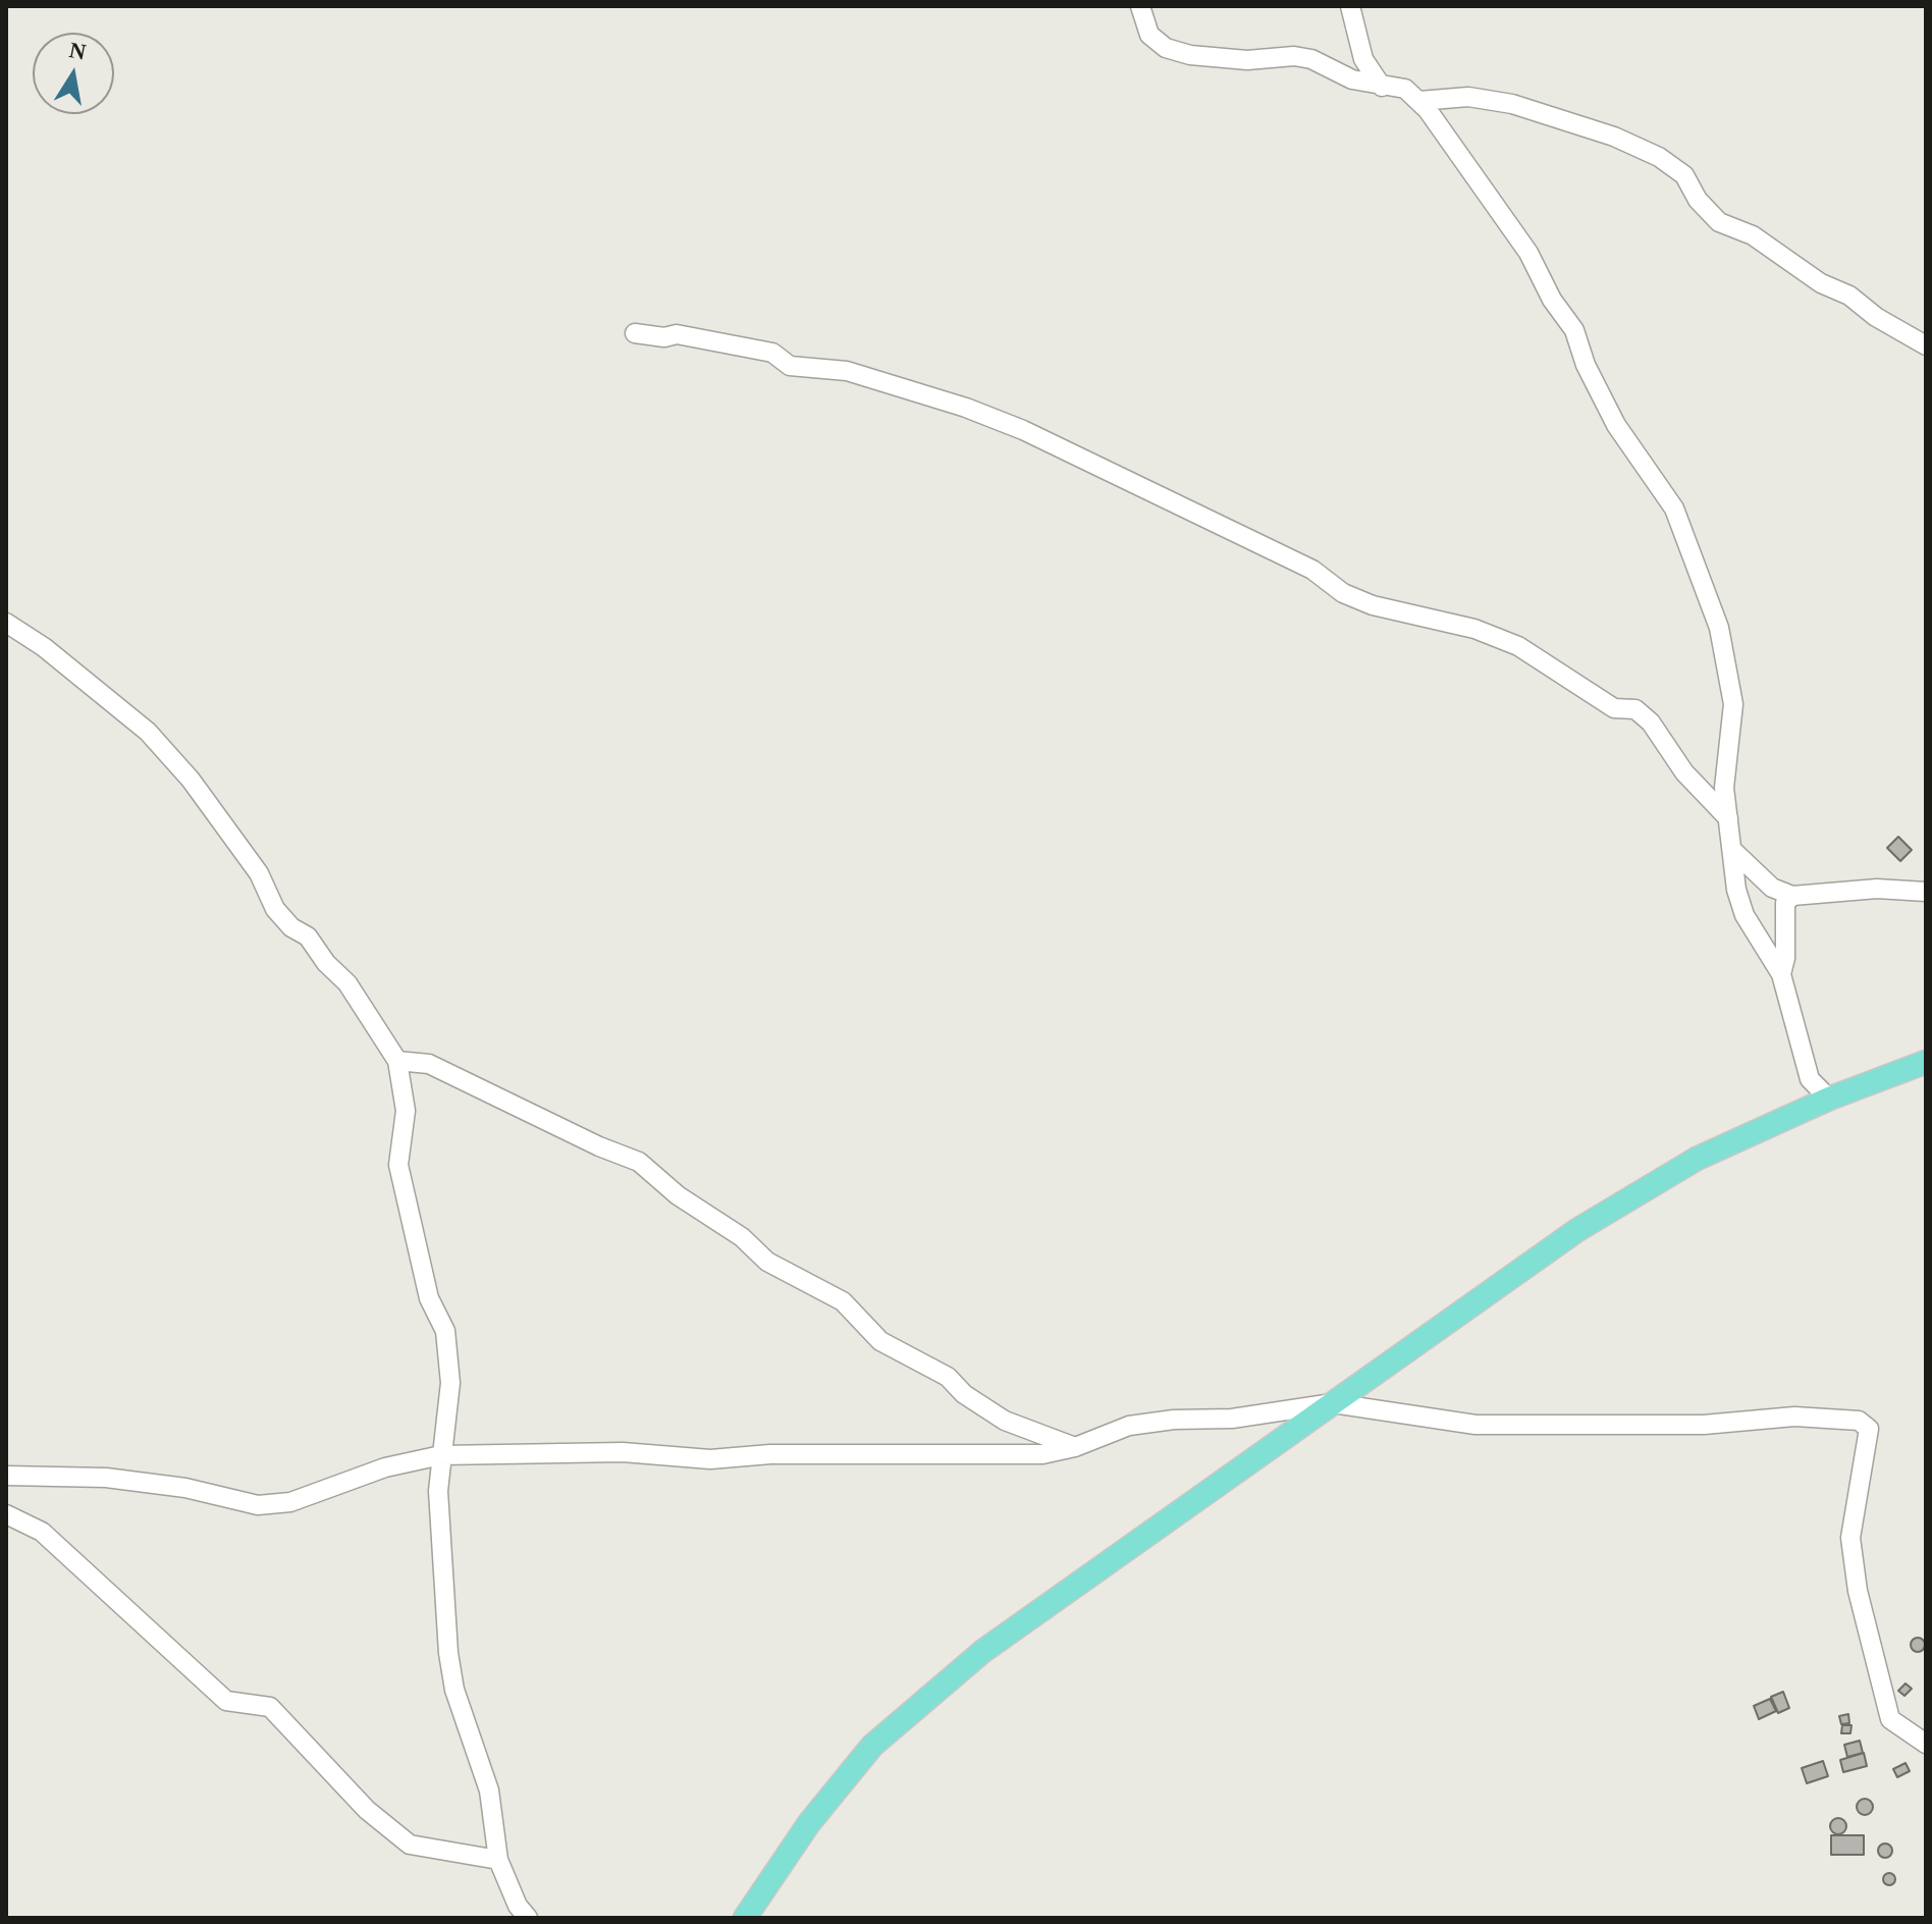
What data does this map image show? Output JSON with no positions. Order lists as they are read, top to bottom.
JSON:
{
  "north": "top"
}
